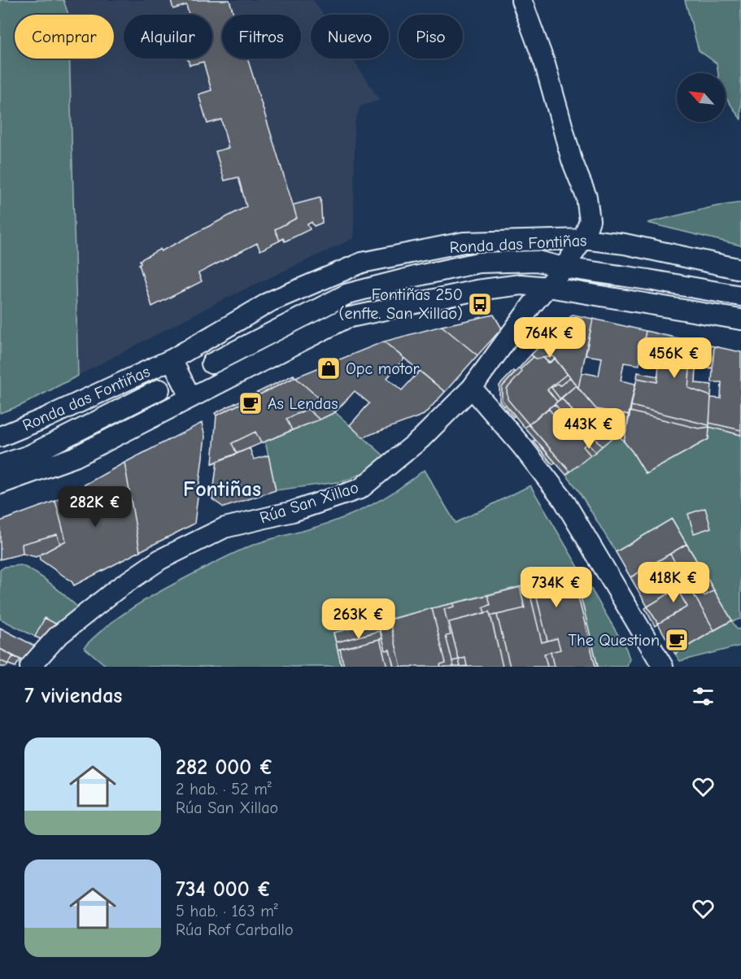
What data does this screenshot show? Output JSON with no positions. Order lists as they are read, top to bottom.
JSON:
{
  "streets": {
    "street": ["Ronda das Fontiñas", "Rúa San Xillao"]
  },
  "crossings": [
    ["Ronda das Fontiñas", "Rúa San Xillao"]
  ],
  "districts": ["Fontiñas"],
  "places": {
    "bus stop": ["Fontiñas 250 (enfte. San Xillao)"],
    "shop": ["Opc motor"],
    "cafe": ["As Lendas", "The Question"]
  },
  "north": "top left",
  "page": {
    "chip": [
      "Comprar",
      "Alquilar",
      "Filtros",
      "Nuevo",
      "Piso"
    ],
    "price": [
      "764K €",
      "456K €",
      "443K €",
      "282K €",
      "418K €",
      "734K €",
      "263K €"
    ],
    "heading": "7 viviendas",
    "list": [
      {
        "name": "282 000 €",
        "note": "2 hab. · 52 m² · Rúa San Xillao"
      },
      {
        "name": "734 000 €",
        "note": "5 hab. · 163 m² · Rúa Rof Carballo"
      }
    ]
  }
}
